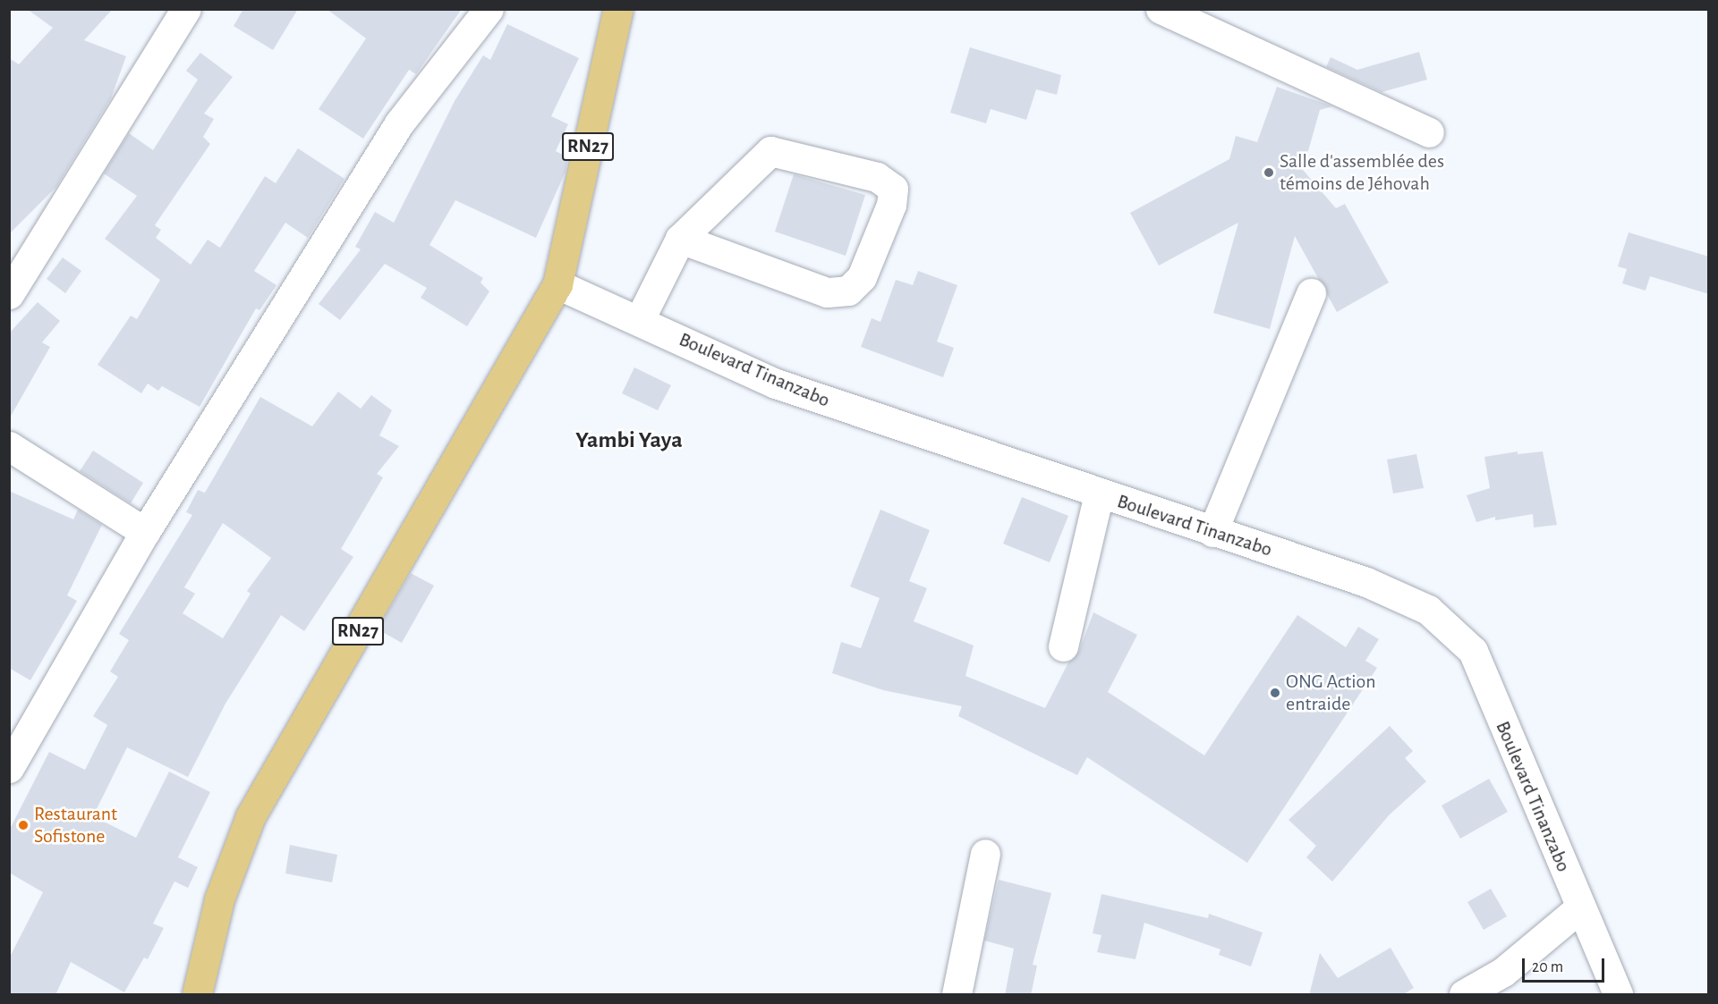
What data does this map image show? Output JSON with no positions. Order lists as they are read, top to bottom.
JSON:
{
  "streets": {
    "main road": ["RN27"],
    "street": ["Boulevard Tinanzabo"]
  },
  "crossings": [
    ["RN27", "Boulevard Tinanzabo"]
  ],
  "districts": ["Yambi Yaya"],
  "places": ["Salle d'assemblée des témoins de Jéhovah", "ONG Action entraide", "Restaurant Sofistone"],
  "scale_bar": "20 m"
}
